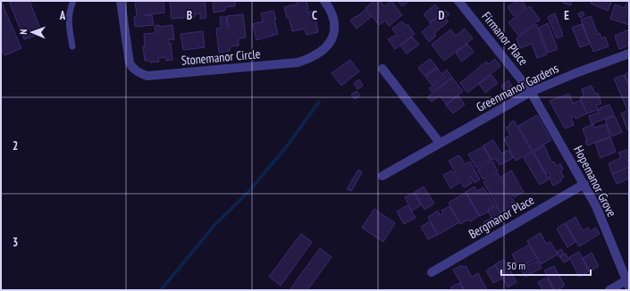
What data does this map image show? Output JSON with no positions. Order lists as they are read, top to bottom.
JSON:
{
  "streets": {
    "street": [
      "Firmanor Place",
      "Stonemanor Circle",
      "Greenmanor Gardens",
      "Hopemanor Grove",
      "Bergmanor Place"
    ]
  },
  "crossings": [
    ["Firmanor Place", "Greenmanor Gardens"],
    ["Firmanor Place", "Hopemanor Grove"],
    ["Greenmanor Gardens", "Hopemanor Grove"],
    ["Hopemanor Grove", "Bergmanor Place"]
  ],
  "scale_bar": "50 m",
  "north": "left",
  "grid": {
    "columns": [
      "A",
      "B",
      "C",
      "D",
      "E"
    ],
    "rows": ["2", "3"]
  }
}
